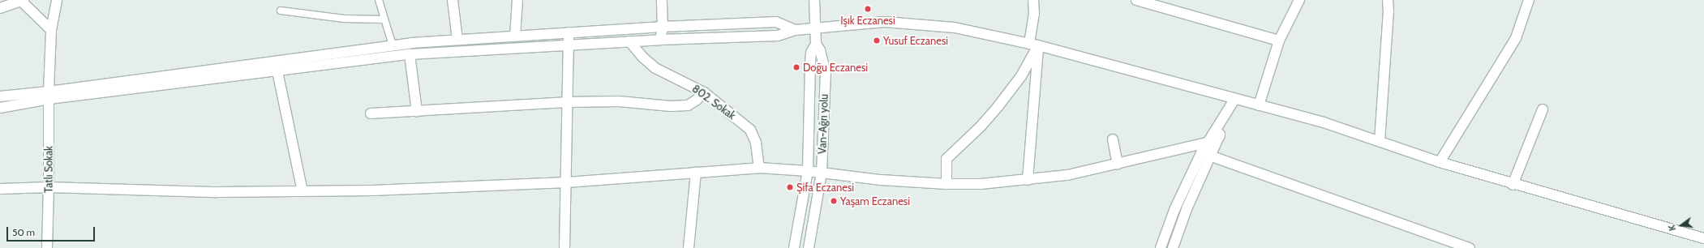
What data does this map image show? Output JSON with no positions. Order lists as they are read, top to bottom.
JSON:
{
  "streets": {
    "street": ["802. Sokak", "Van-Ağrı yolu", "Tatlı Sokak"]
  },
  "places": [
    "Işık Eczanesi",
    "Yusuf Eczanesi",
    "Doğu Eczanesi",
    "Şifa Eczanesi",
    "Yaşam Eczanesi"
  ],
  "scale_bar": "50 m",
  "north": "left"
}
